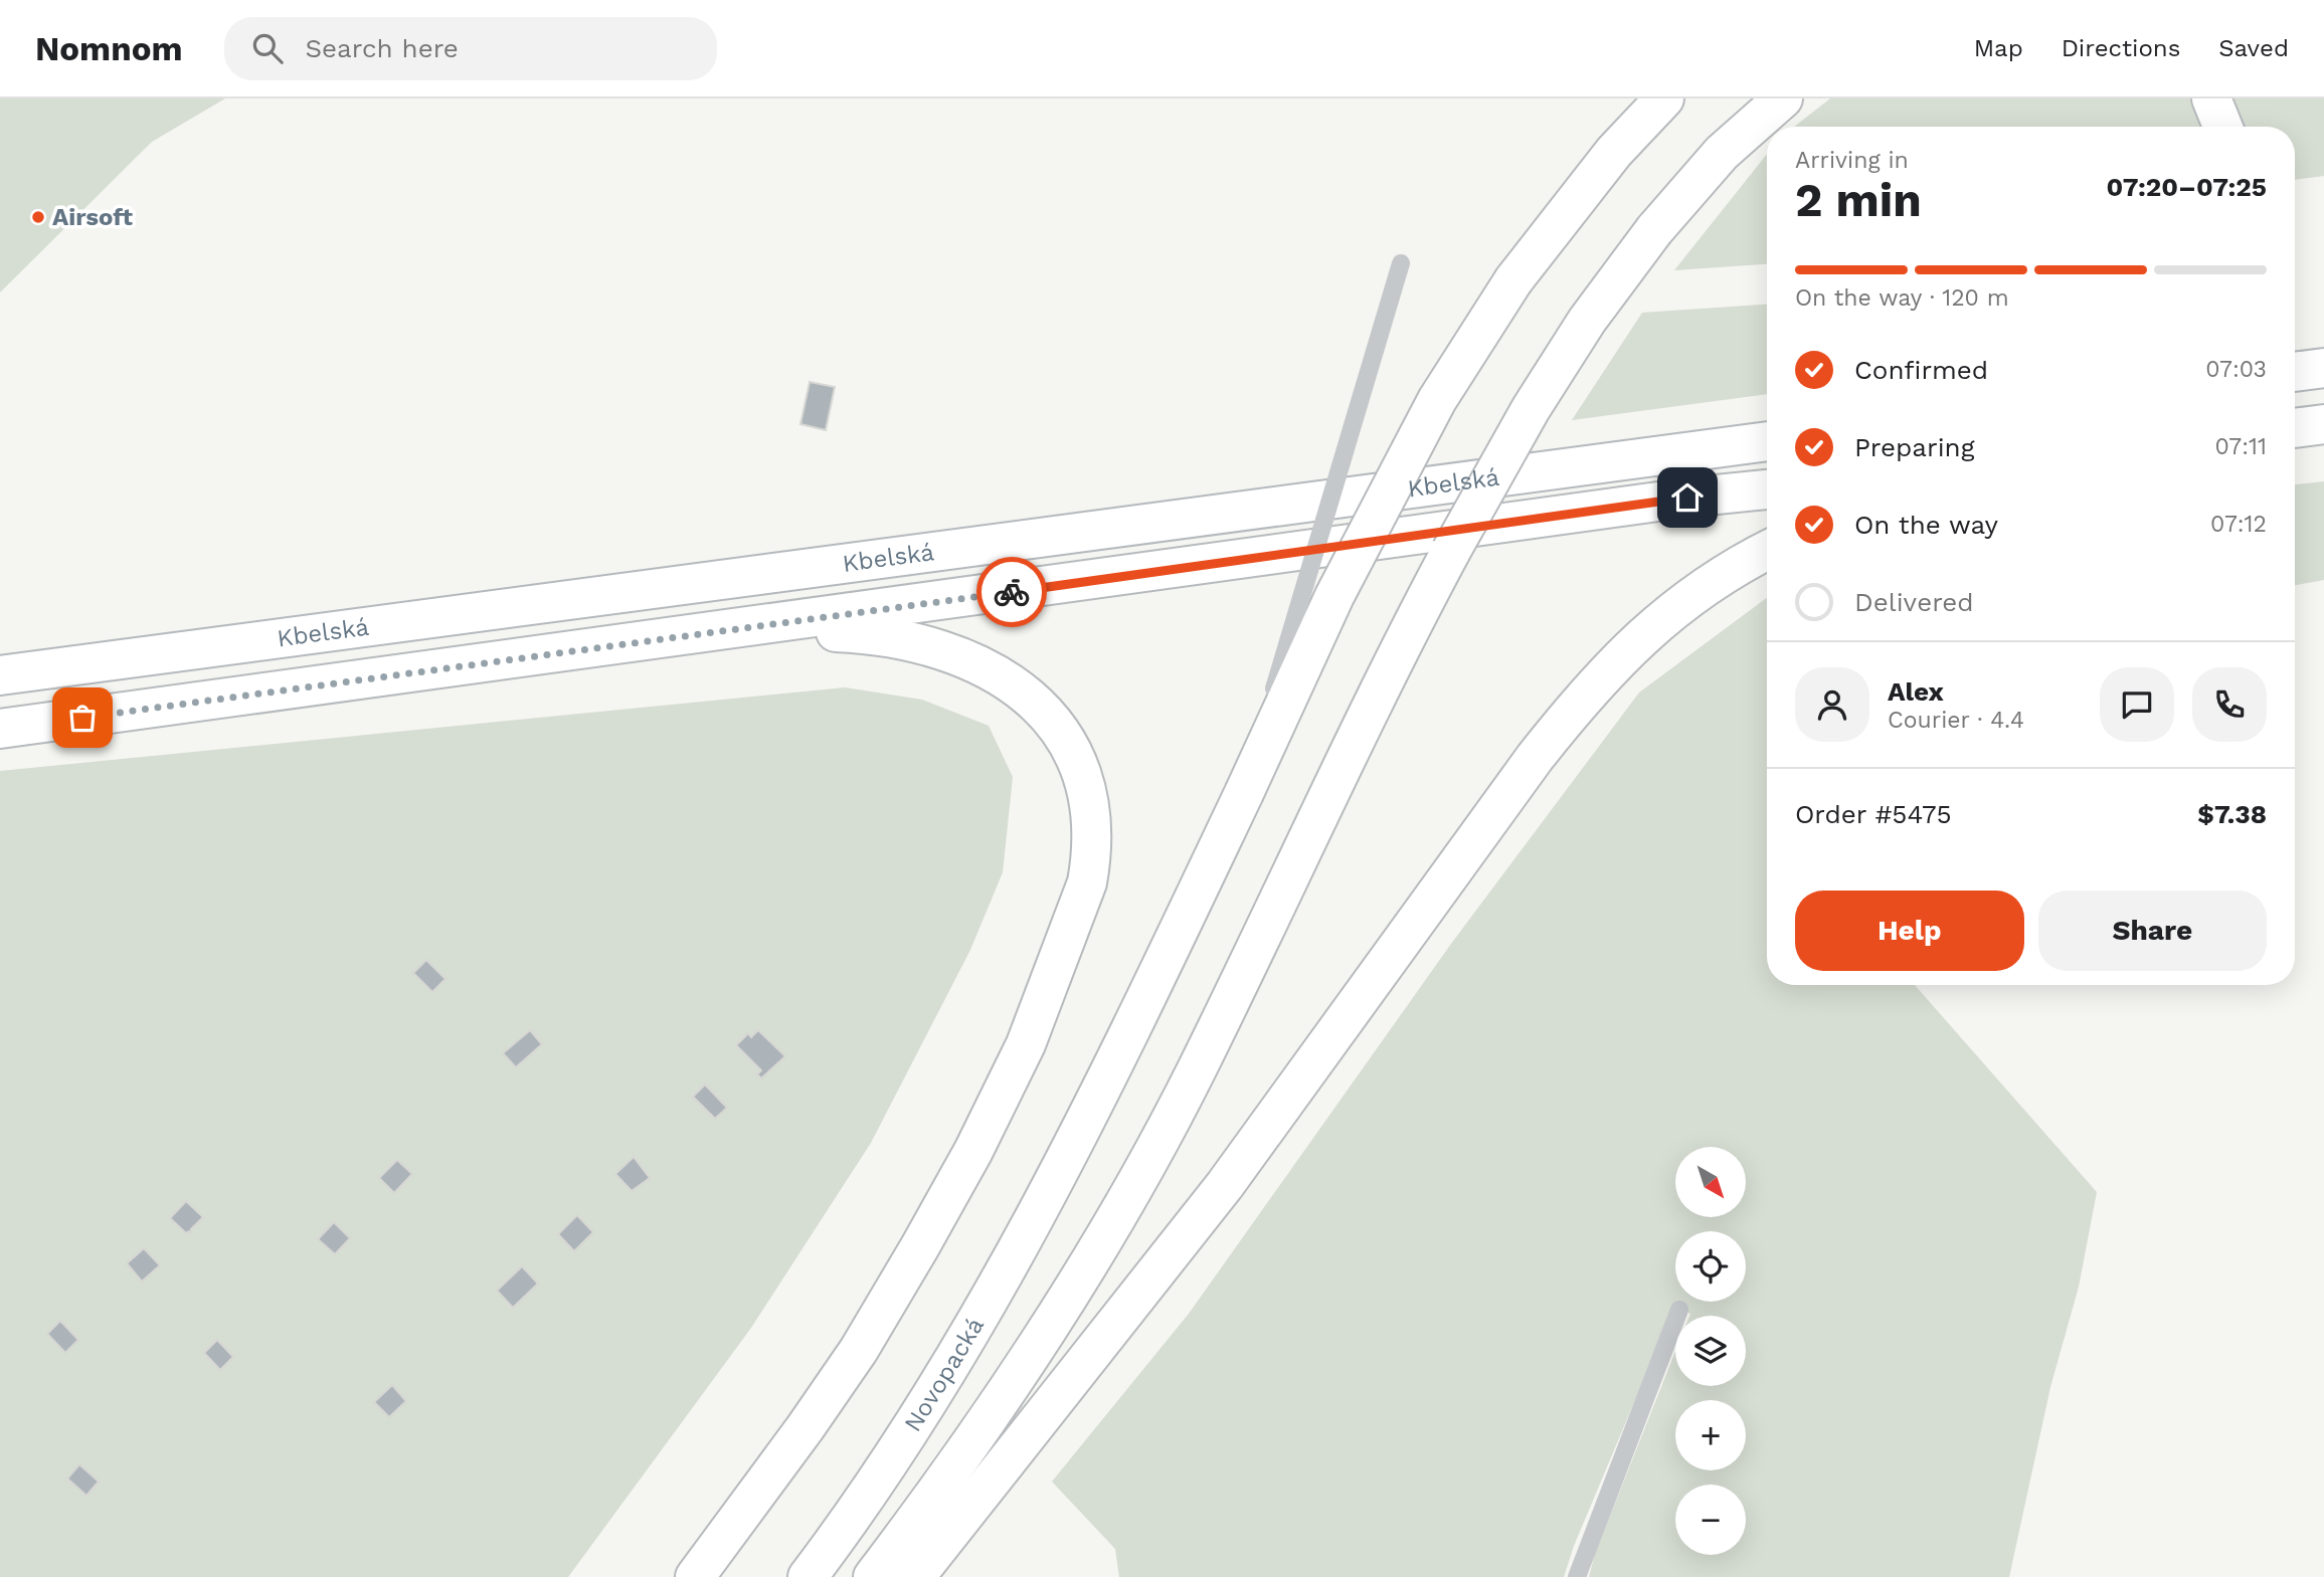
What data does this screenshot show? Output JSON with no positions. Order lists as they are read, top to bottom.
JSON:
{
  "streets": {
    "main road": ["Kbelská", "Novopacká"]
  },
  "places": ["Airsoft"],
  "north": "bottom right",
  "page": {
    "header": "Nomnom",
    "search": "Search here",
    "nav": ["Map", "Directions", "Saved"],
    "heading": ["2 min", "Arriving in", "07:20–07:25"],
    "panel": [
      "Alex",
      "Courier · 4.4",
      "Order #5475",
      "$7.38"
    ],
    "bar": "On the way · 120 m",
    "list": [
      ["Confirmed", "07:03"],
      ["Preparing", "07:11"],
      ["On the way", "07:12"],
      "Delivered"
    ],
    "buttons": ["Help", "Share"],
    "map_buttons": ["+", "−"]
  }
}
